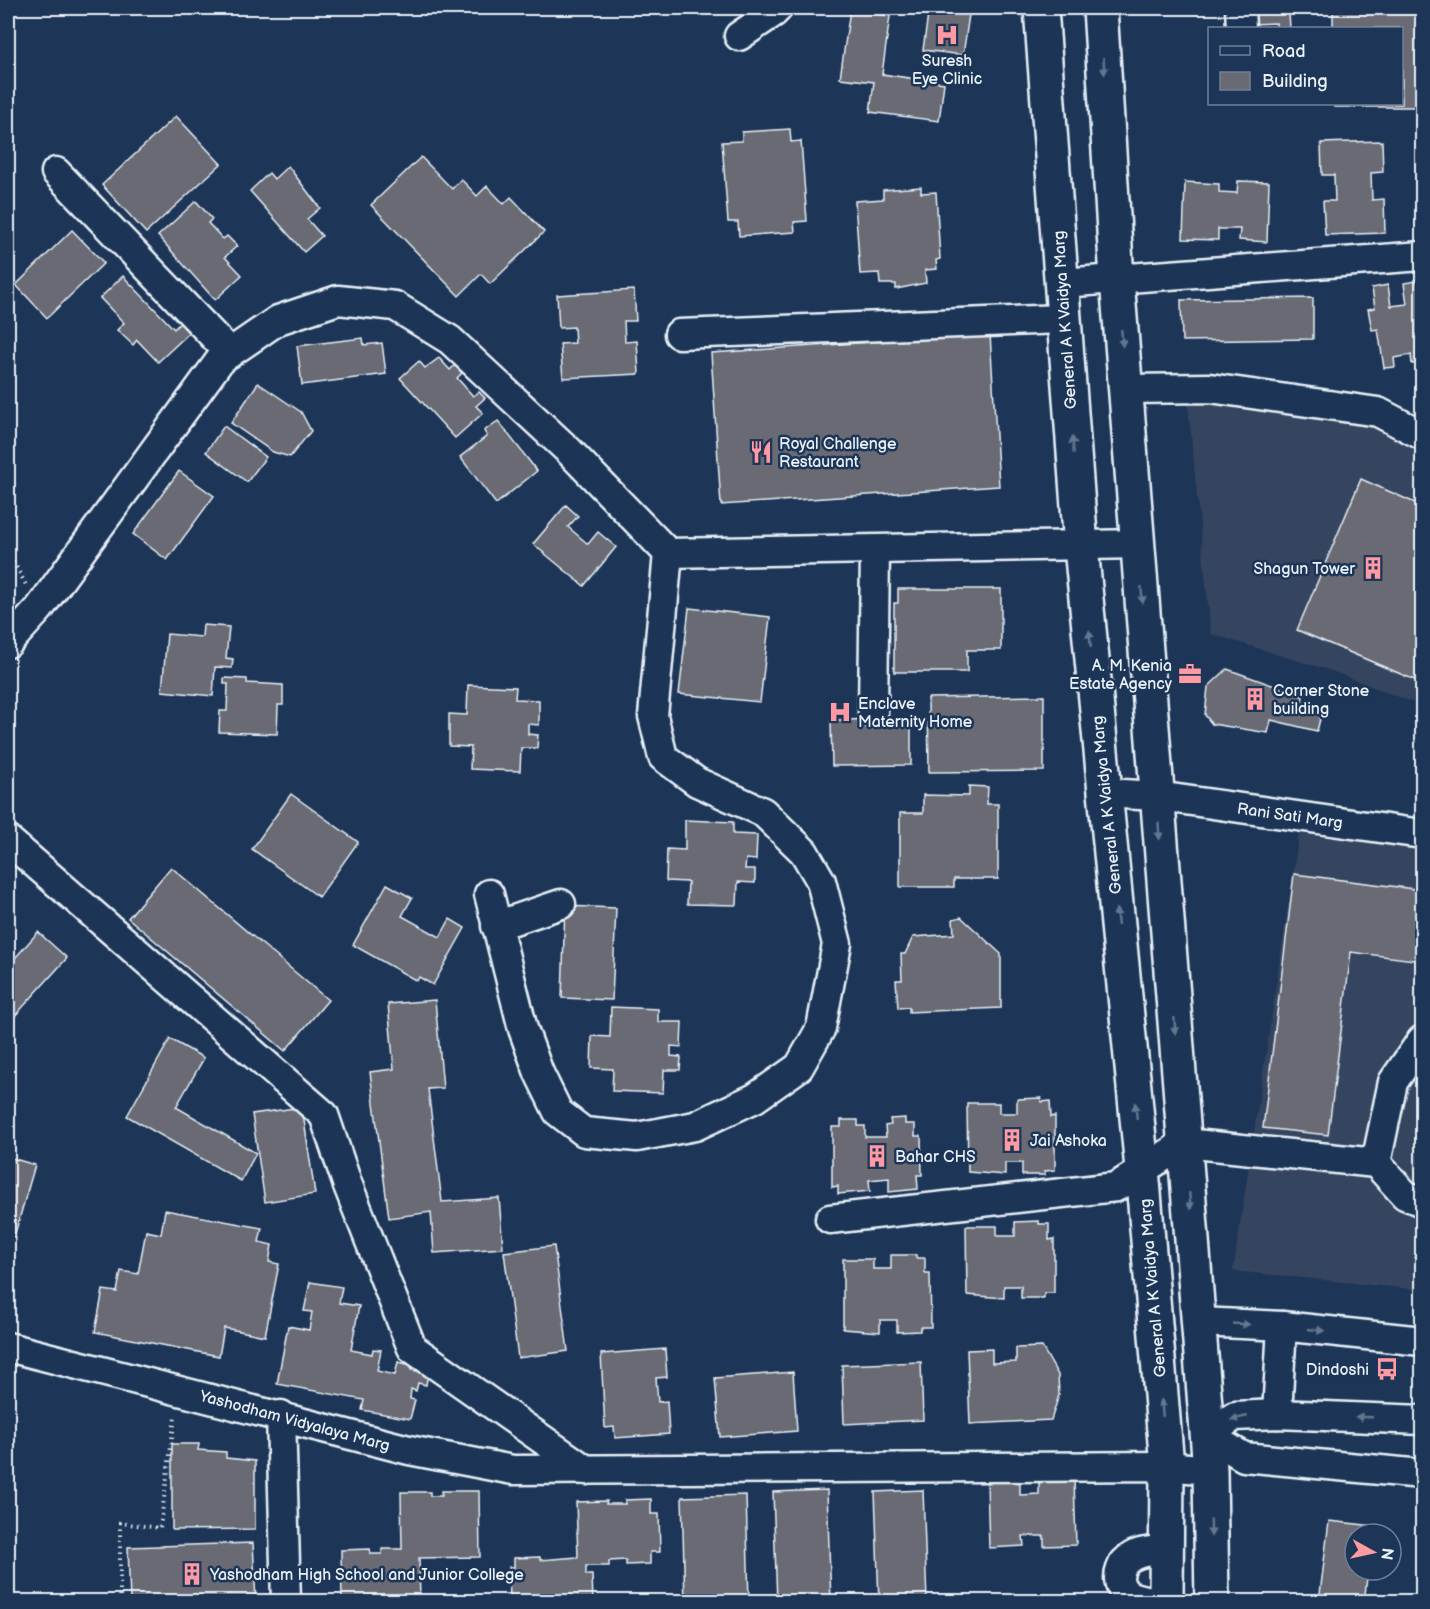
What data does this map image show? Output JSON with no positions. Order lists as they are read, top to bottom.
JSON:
{
  "streets": {
    "main road": ["General A K Vaidya Marg"],
    "street": ["Rani Sati Marg", "Yashodham Vidyalaya Marg"]
  },
  "crossings": [
    ["General A K Vaidya Marg", "Rani Sati Marg"],
    ["General A K Vaidya Marg", "Yashodham Vidyalaya Marg"]
  ],
  "places": {
    "hospital": ["Suresh Eye Clinic", "Enclave Maternity Home"],
    "restaurant": ["Royal Challenge Restaurant"],
    "building": [
      "Shagun Tower",
      "Corner Stone building",
      "Jai Ashoka",
      "Bahar CHS",
      "Yashodham High School and Junior College"
    ],
    "office": ["A. M. Kenia Estate Agency"],
    "bus stop": ["Dindoshi"]
  },
  "legend": ["Road", "Building"],
  "north": "right"
}
